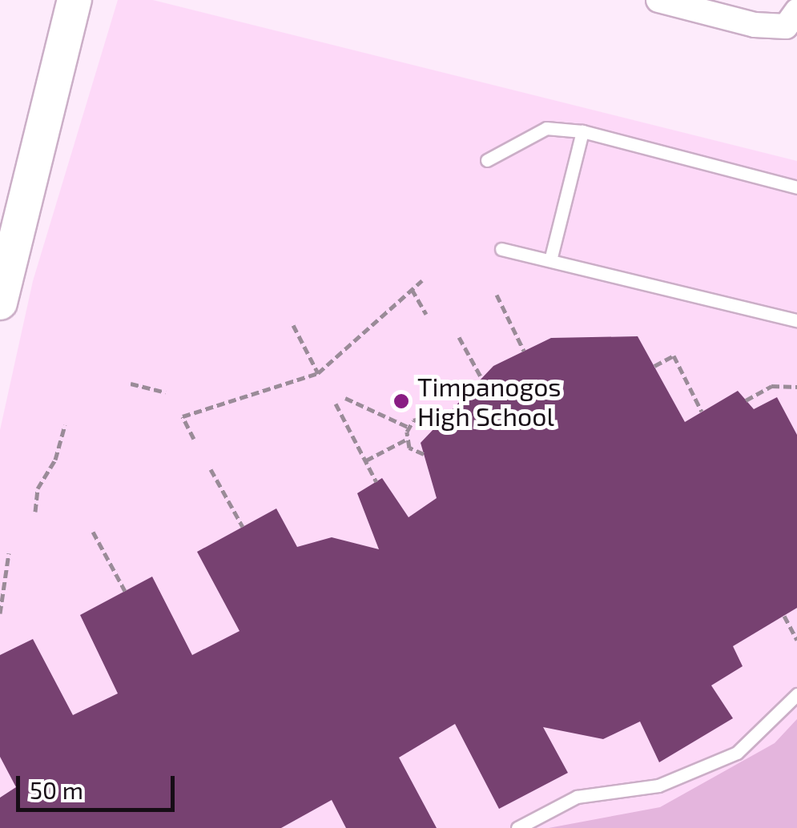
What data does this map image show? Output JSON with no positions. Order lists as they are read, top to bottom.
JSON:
{
  "places": ["Timpanogos High School"],
  "scale_bar": "50 m"
}
